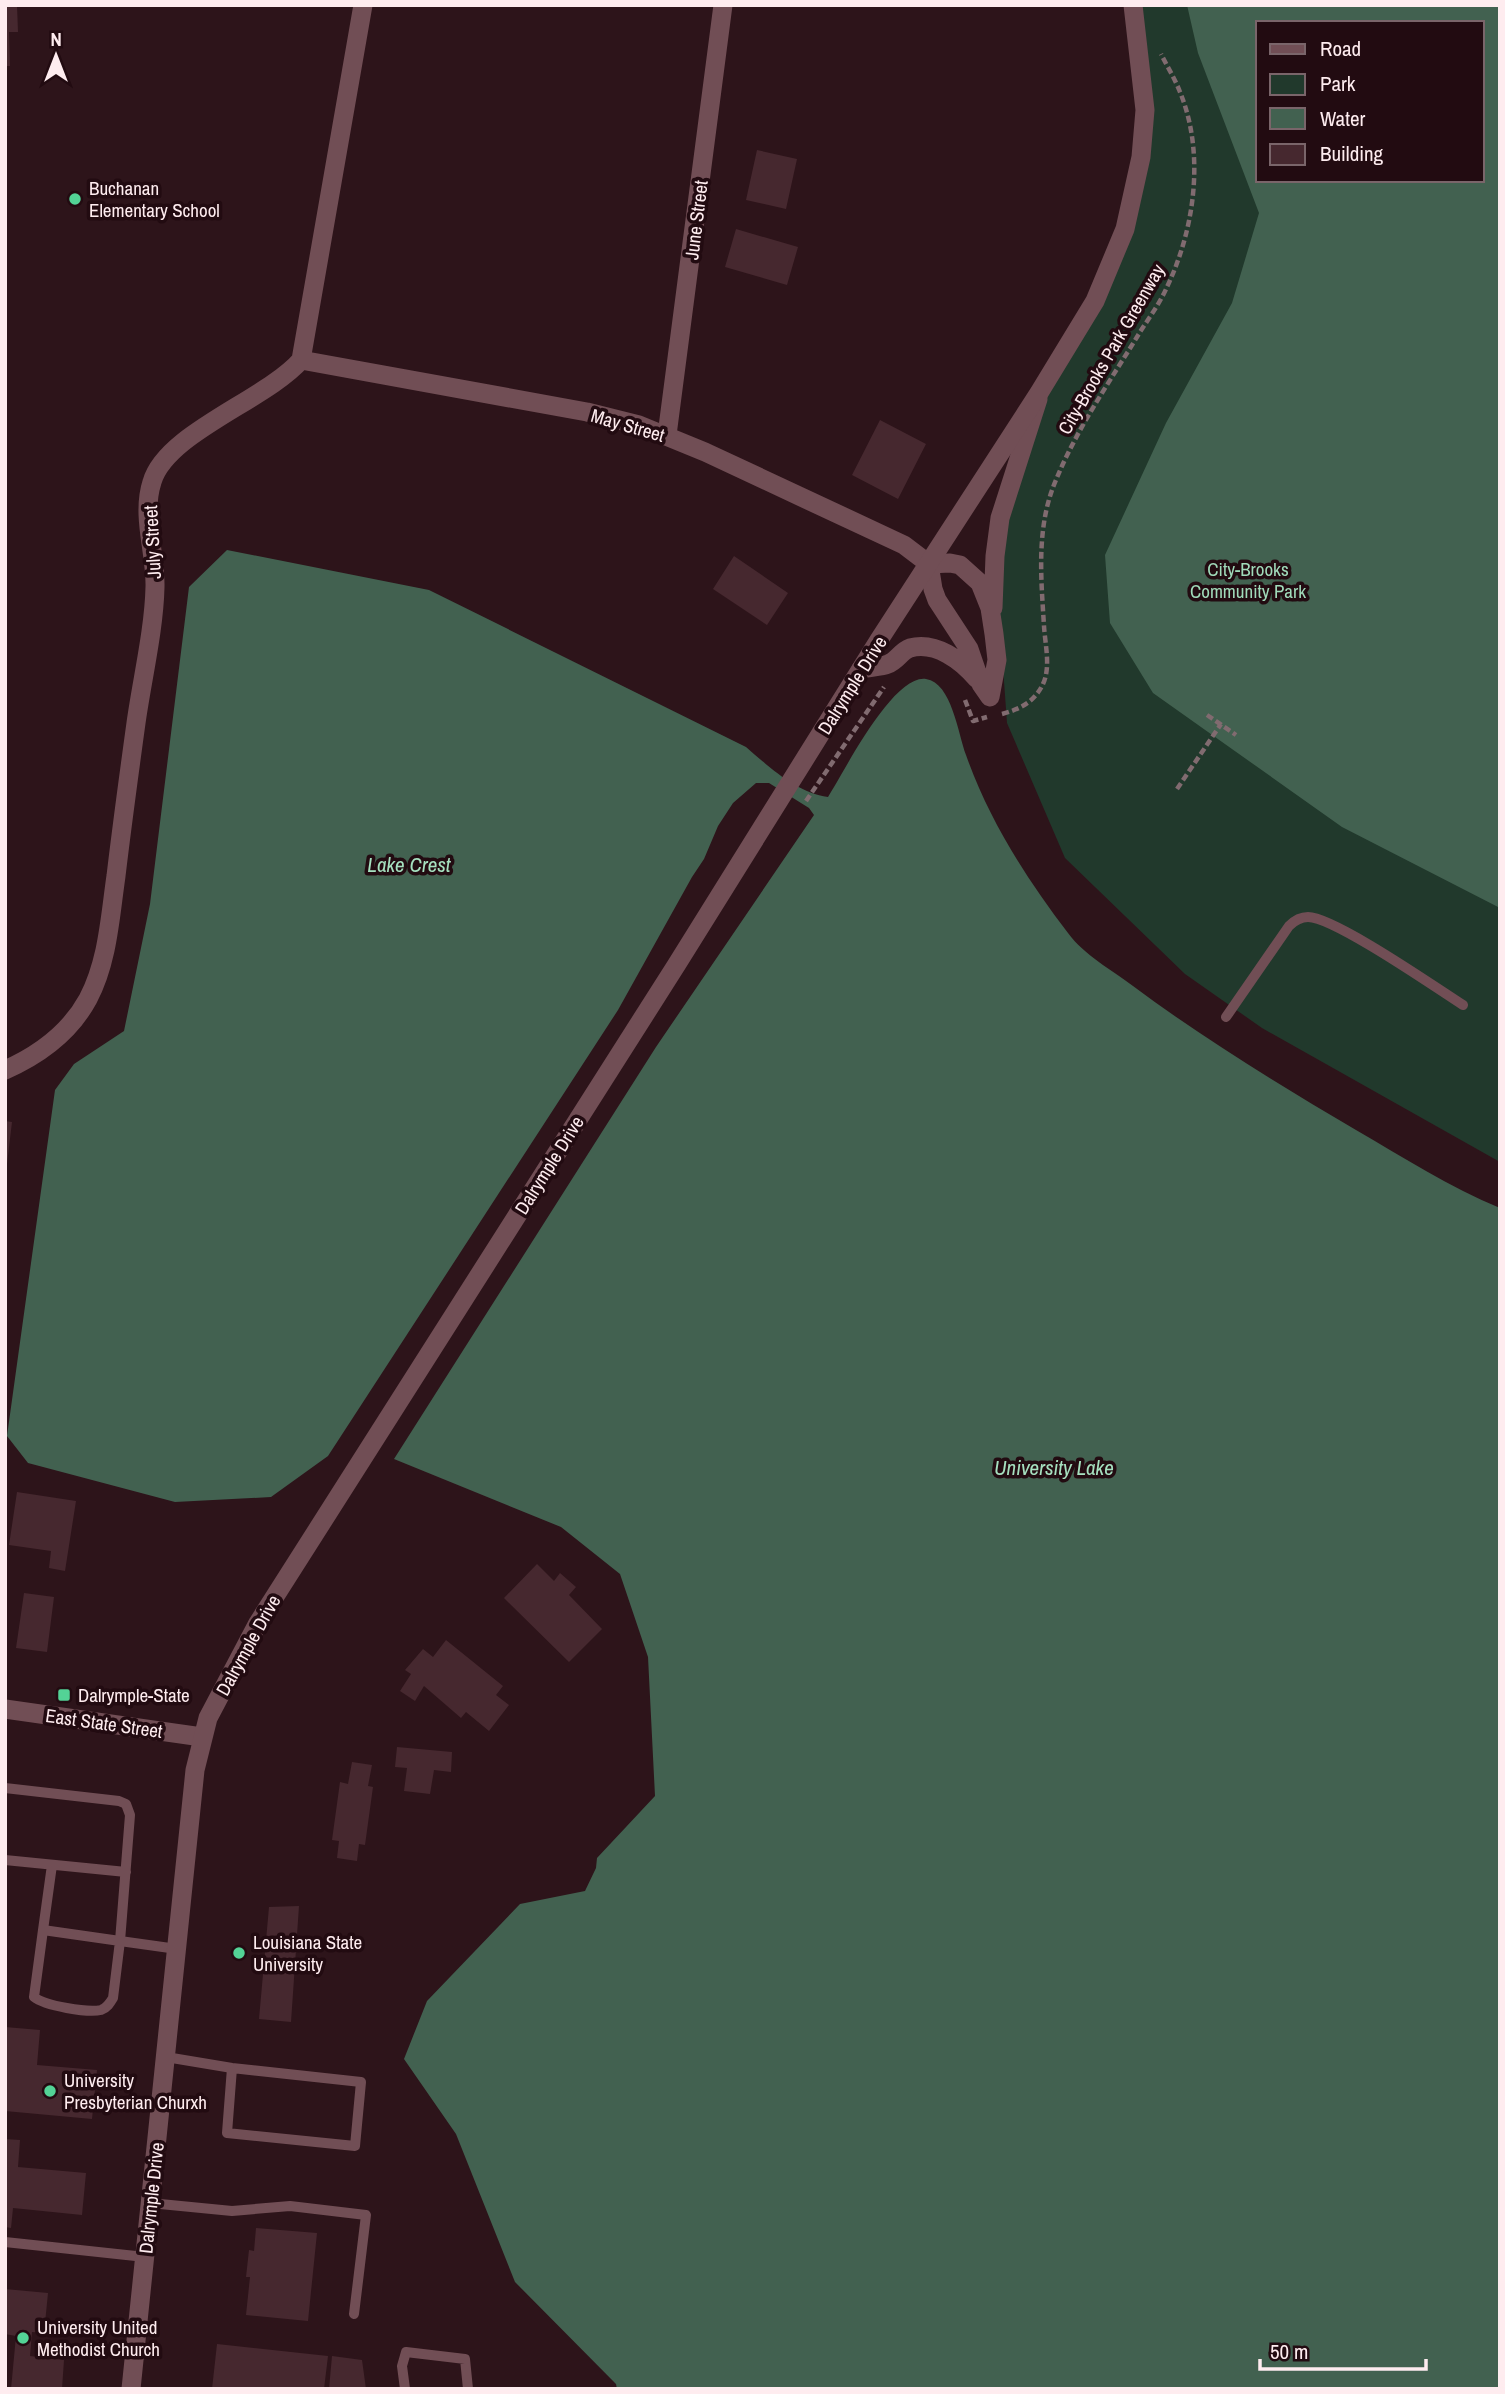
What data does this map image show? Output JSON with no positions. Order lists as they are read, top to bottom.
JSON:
{
  "streets": {
    "street": [
      "June Street",
      "May Street",
      "July Street",
      "Dalrymple Drive",
      "East State Street"
    ],
    "path": ["City-Brooks Park Greenway"]
  },
  "crossings": [
    ["June Street", "May Street"],
    ["May Street", "July Street"],
    ["May Street", "Dalrymple Drive"],
    ["Dalrymple Drive", "East State Street"]
  ],
  "water": ["Lake Crest", "University Lake"],
  "parks": ["City-Brooks Community Park"],
  "places": {
    "other": [
      "Buchanan Elementary School",
      "Louisiana State University",
      "University Presbyterian Churxh",
      "University United Methodist Church"
    ],
    "transit": ["Dalrymple-State"]
  },
  "legend": [
    "Road",
    "Park",
    "Water",
    "Building"
  ],
  "scale_bar": "50 m",
  "north": "top"
}
